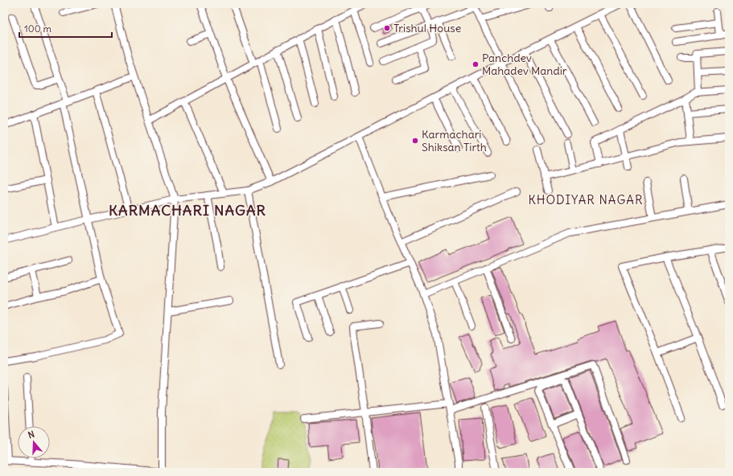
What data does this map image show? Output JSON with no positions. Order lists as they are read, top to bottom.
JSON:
{
  "districts": ["KHODIYAR NAGAR", "KARMACHARI NAGAR"],
  "places": ["Trishul House", "Panchdev Mahadev Mandir", "Karmachari Shiksan Tirth"],
  "scale_bar": "100 m",
  "north": "top"
}
